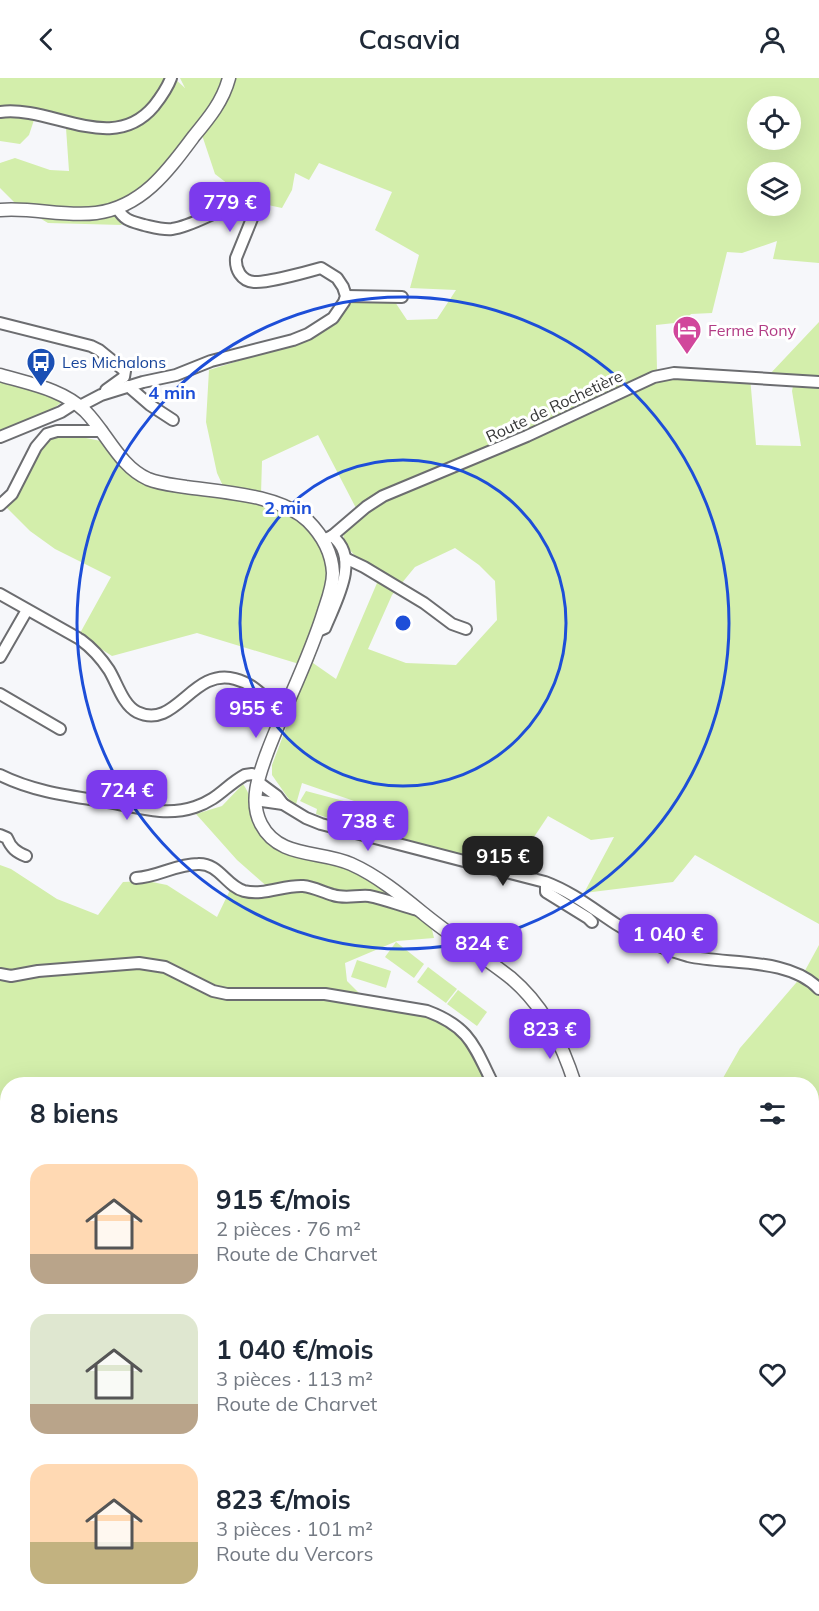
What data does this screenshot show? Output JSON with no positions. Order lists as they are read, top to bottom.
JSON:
{
  "streets": {
    "street": ["Route de Rochetière"]
  },
  "places": {
    "hotel": ["Ferme Rony"],
    "bus stop": ["Les Michalons"]
  },
  "page": {
    "header": "Casavia",
    "price": [
      "779 €",
      "955 €",
      "724 €",
      "738 €",
      "915 €",
      "1 040 €",
      "824 €",
      "823 €"
    ],
    "heading": "8 biens",
    "list": [
      {
        "name": "915 €/mois",
        "note": "2 pièces · 76 m² · Route de Charvet"
      },
      {
        "name": "1 040 €/mois",
        "note": "3 pièces · 113 m² · Route de Charvet"
      },
      {
        "name": "823 €/mois",
        "note": "3 pièces · 101 m² · Route du Vercors"
      }
    ]
  },
  "rings": ["4 min", "2 min"]
}
